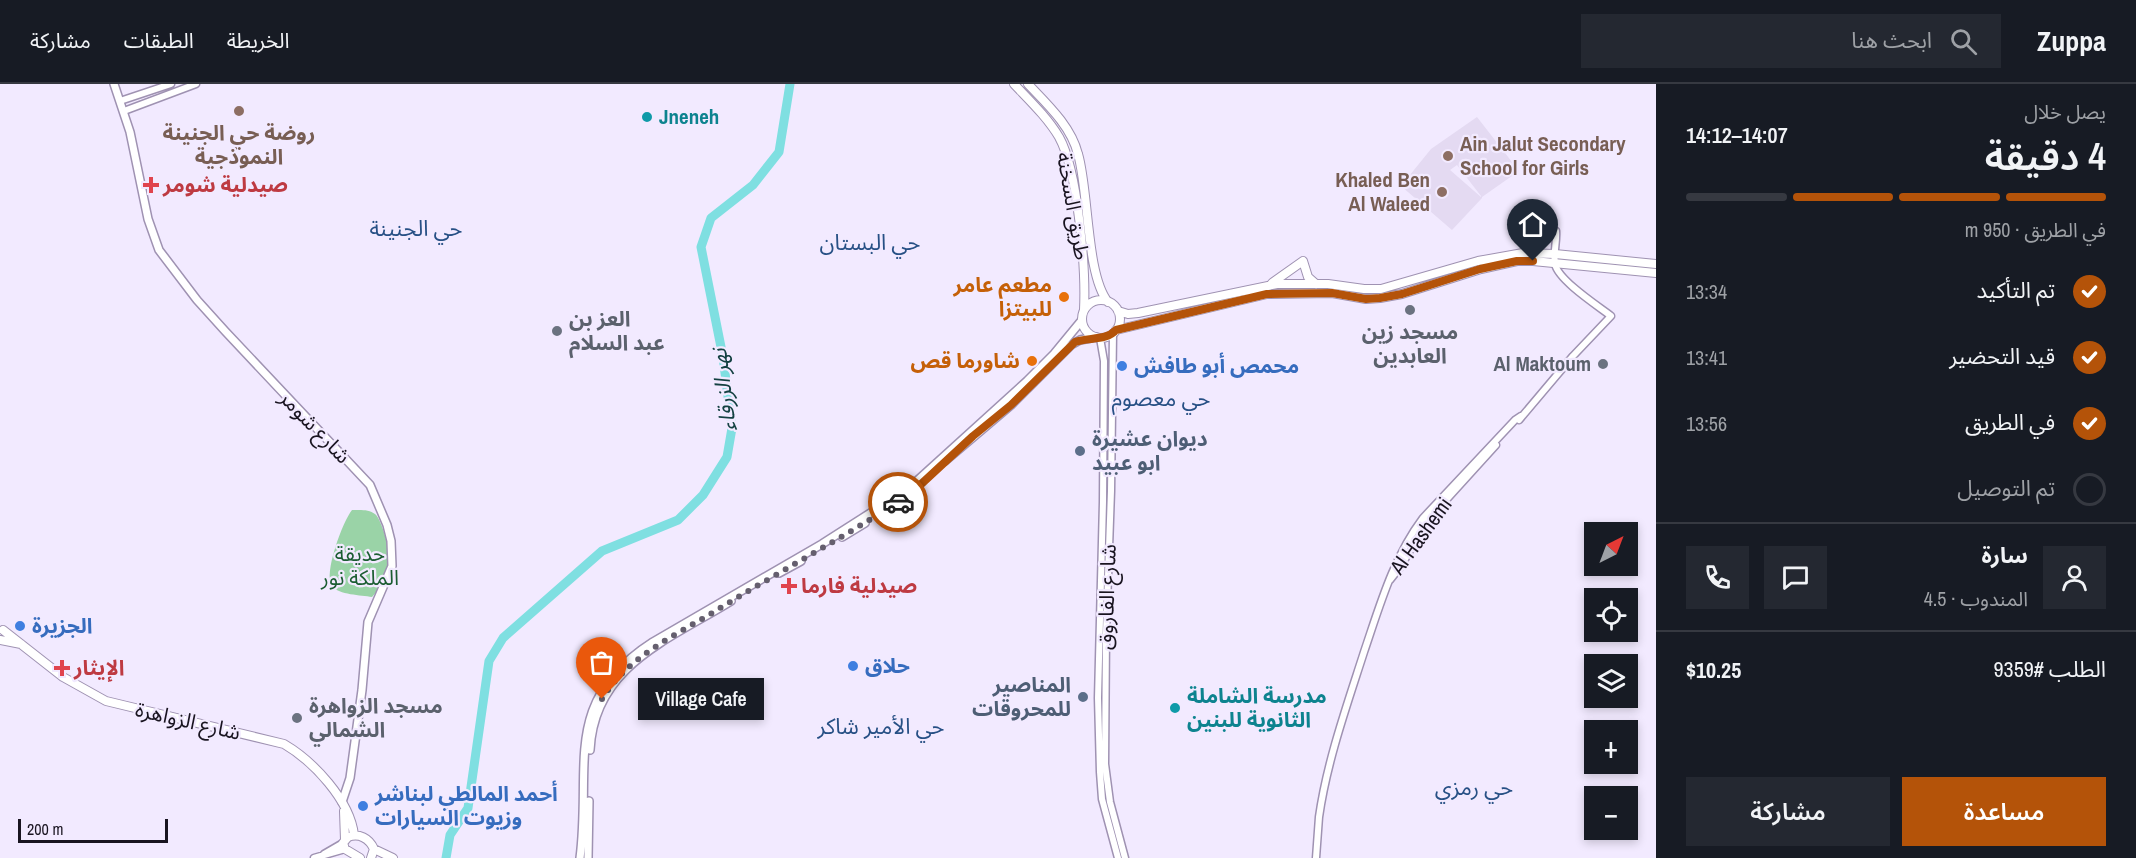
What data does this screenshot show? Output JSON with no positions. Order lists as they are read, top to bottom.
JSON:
{
  "streets": {
    "main road": ["طريق السخنة", "شارع شومر", "شارع الزواهرة"],
    "street": ["Al Hashemi", "شارع الفاروق"]
  },
  "crossings": [
    ["طريق السخنة", "شارع الفاروق"],
    ["شارع شومر", "شارع الزواهرة"]
  ],
  "districts": [
    "حي الجنينة",
    "حي البستان",
    "حي معصوم",
    "حي الأمير شاكر",
    "حي رمزي"
  ],
  "water": ["نهر الزرقاء"],
  "parks": ["حديقة الملكة نور"],
  "places": {
    "other": [
      "روضة حي الجنينة النموذجية",
      "Jneneh",
      "Ain Jalut Secondary School for Girls",
      "Khaled Ben Al Waleed",
      "مطعم عامر للبيتزا",
      "مسجد زين العابدين",
      "العز بن عبد السلام",
      "شاورما قص",
      "Al Maktoum",
      "محمص أبو طافش",
      "ديوان عشيرة ابو عبيد",
      "الجزيرة",
      "حلاق",
      "المناصير للمحروقات",
      "Village Cafe",
      "مدرسة الشاملة الثانوية للبنين",
      "مسجد الزواهرة الشمالي",
      "أحمد المالطي لبناشر وزيوت السيارات"
    ],
    "health": ["صيدلية شومر", "صيدلية فارما", "الإيثار"]
  },
  "scale_bar": "200 m",
  "north": "top right",
  "page": {
    "header": "Zuppa",
    "search": "ابحث هنا",
    "nav": ["الخريطة", "الطبقات", "مشاركة"],
    "heading": ["4 دقيقة", "يصل خلال", "14:07–14:12"],
    "panel": [
      "سارة",
      "المندوب · 4.5",
      "الطلب #9359",
      "$10.25"
    ],
    "bar": "في الطريق · 950 m",
    "list": [
      ["تم التأكيد", "13:34"],
      ["قيد التحضير", "13:41"],
      ["في الطريق", "13:56"],
      "تم التوصيل"
    ],
    "map_buttons": ["+", "−"],
    "bubble": "Village Cafe",
    "buttons": ["مساعدة", "مشاركة"],
    "scale": "200 m"
  }
}
